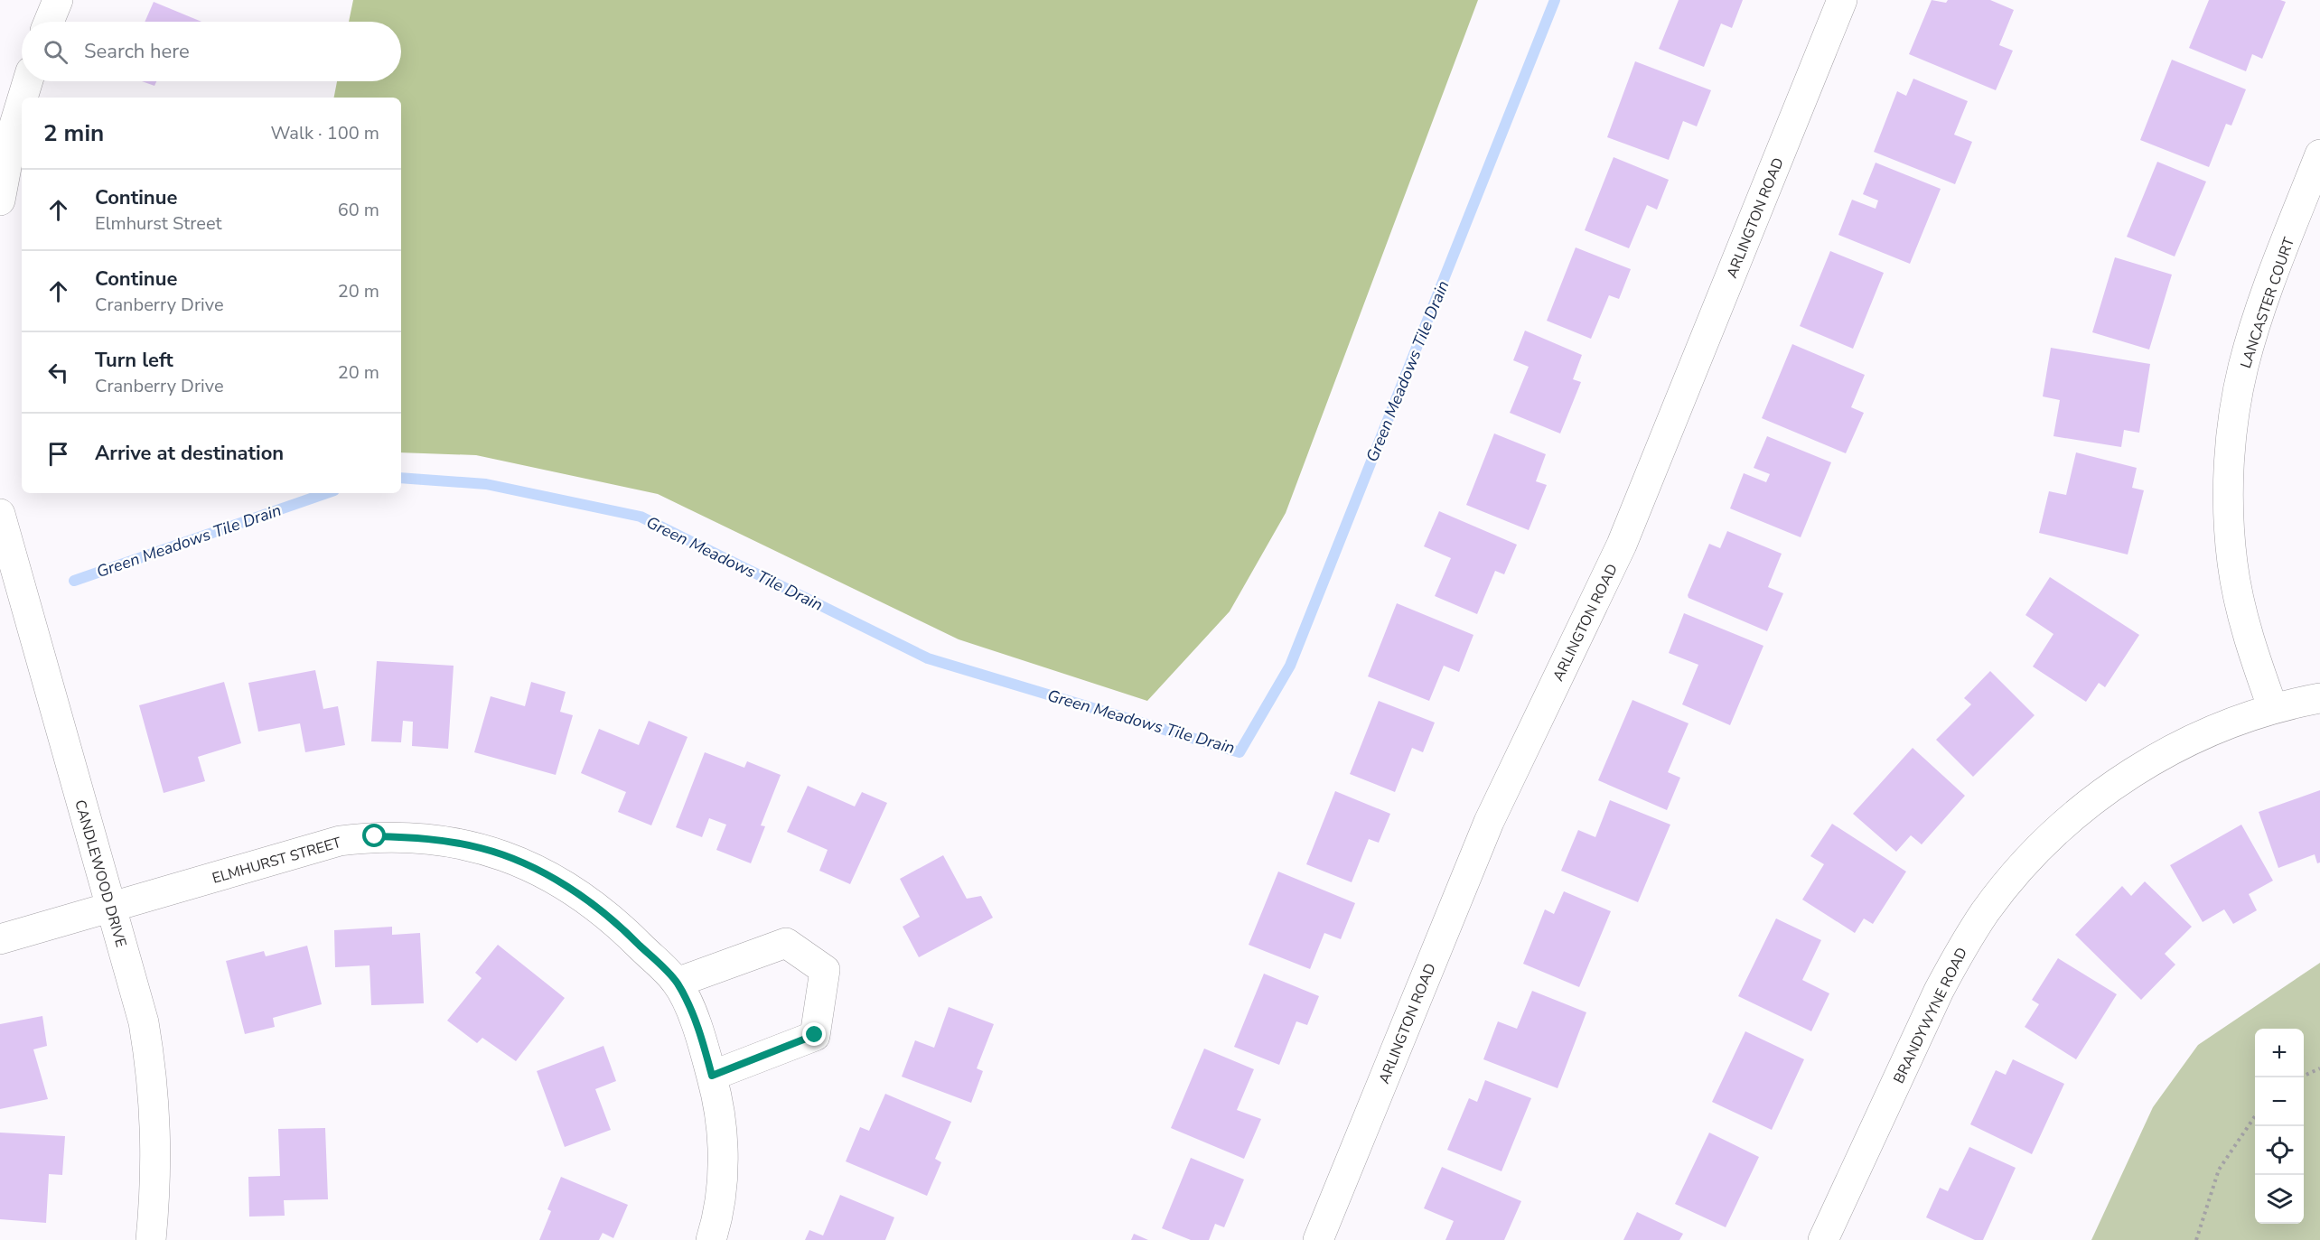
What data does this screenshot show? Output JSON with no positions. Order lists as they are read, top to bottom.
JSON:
{
  "streets": {
    "street": [
      "ARLINGTON ROAD",
      "LANCASTER COURT",
      "ELMHURST STREET",
      "CANDLEWOOD DRIVE",
      "BRANDYWYNE ROAD"
    ]
  },
  "crossings": [
    ["LANCASTER COURT", "BRANDYWYNE ROAD"],
    ["ELMHURST STREET", "CANDLEWOOD DRIVE"]
  ],
  "water": ["Green Meadows Tile Drain"],
  "page": {
    "search": "Search here",
    "heading": ["2 min", "Walk · 100 m"],
    "list": [
      ["Continue", "Elmhurst Street", "60 m"],
      ["Continue", "Cranberry Drive", "20 m"],
      ["Turn left", "Cranberry Drive", "20 m"],
      "Arrive at destination"
    ],
    "map_buttons": ["+", "−"]
  }
}
